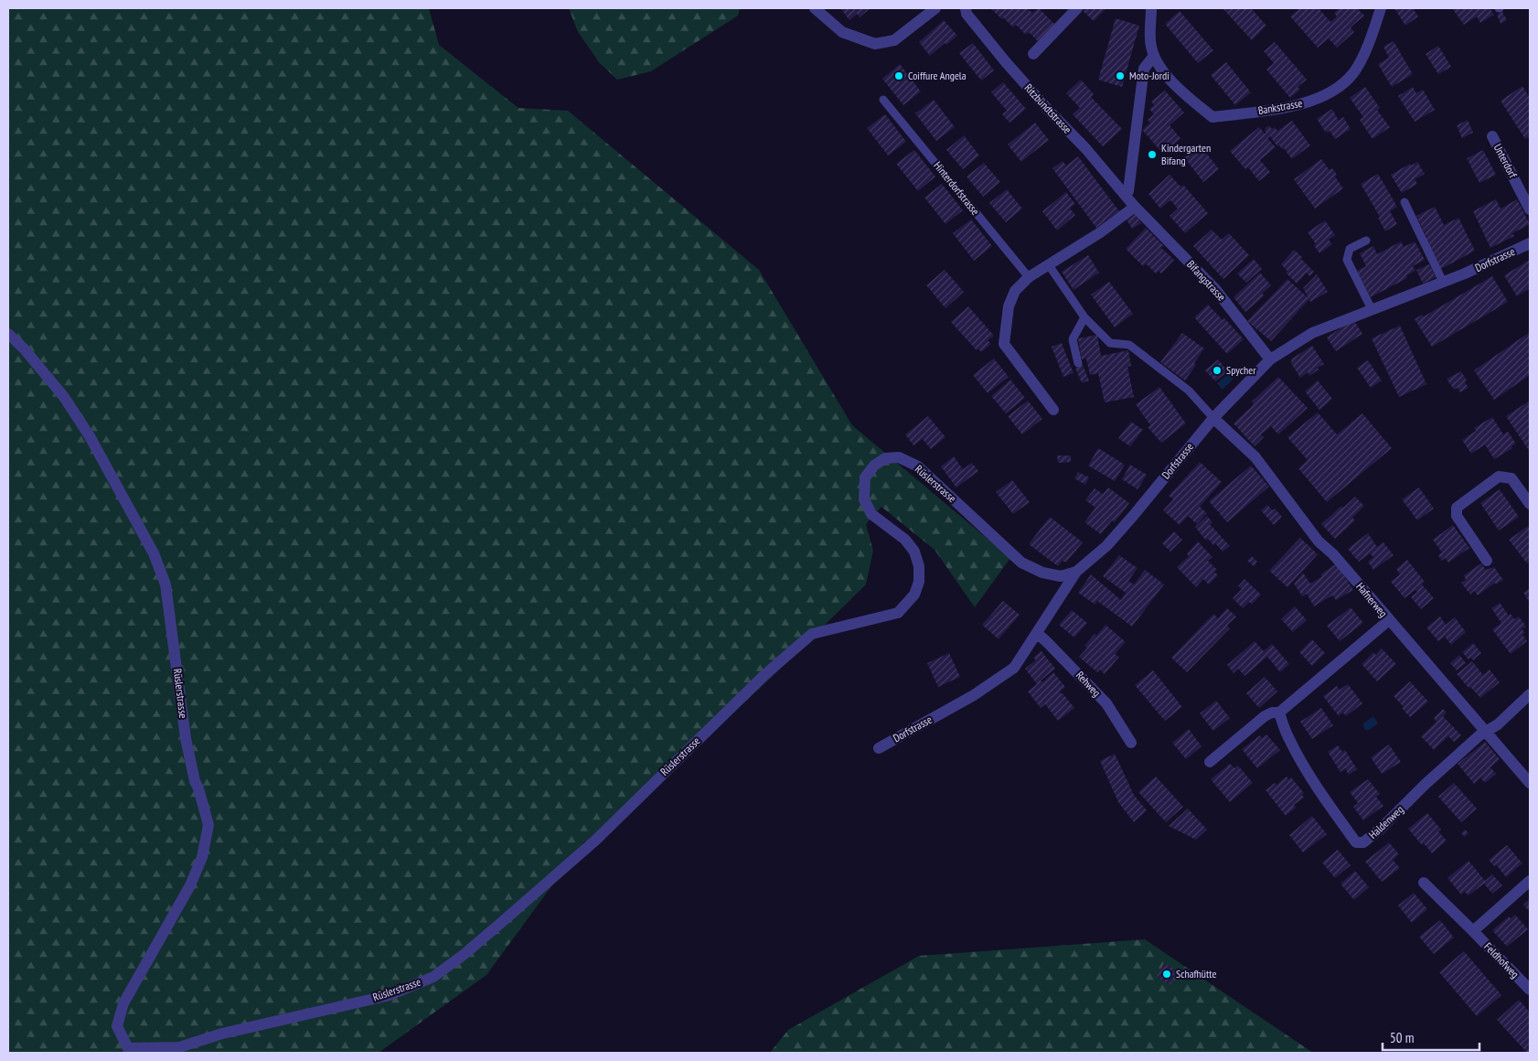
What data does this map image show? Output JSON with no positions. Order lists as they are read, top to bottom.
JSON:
{
  "streets": {
    "street": [
      "Bankstrasse",
      "Ritzbündtstrasse",
      "Unterdorf",
      "Dorfstrasse",
      "Bifangstrasse",
      "Rüslerstrasse",
      "Hafnerweg",
      "Rehweg",
      "Haldenweg",
      "Feldhofweg"
    ],
    "lane": ["Hinterdorfstrasse"]
  },
  "crossings": [
    ["Ritzbündtstrasse", "Bifangstrasse"],
    ["Dorfstrasse", "Bifangstrasse"],
    ["Dorfstrasse", "Rüslerstrasse"],
    ["Dorfstrasse", "Hafnerweg"],
    ["Dorfstrasse", "Rehweg"],
    ["Hafnerweg", "Haldenweg"]
  ],
  "places": [
    "Coiffure Angela",
    "Moto-Jordi",
    "Kindergarten Bifang",
    "Spycher",
    "Schafhütte"
  ],
  "scale_bar": "50 m"
}
